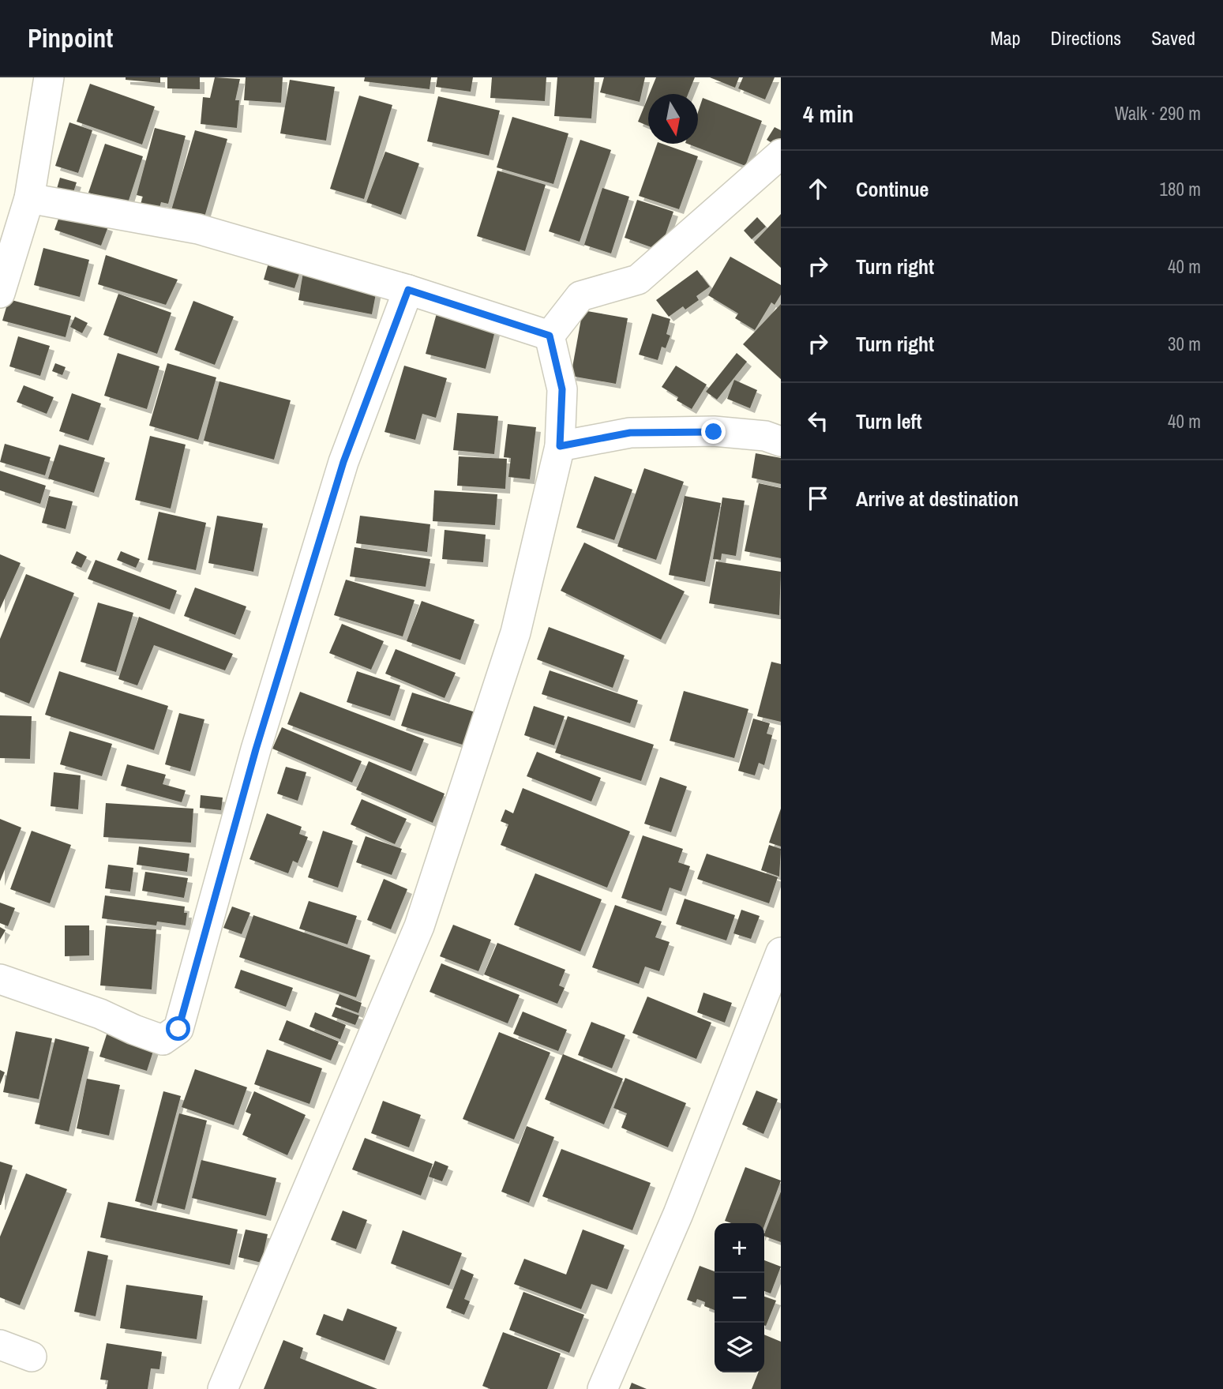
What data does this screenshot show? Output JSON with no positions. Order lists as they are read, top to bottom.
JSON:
{
  "north": "bottom",
  "page": {
    "header": "Pinpoint",
    "nav": ["Map", "Directions", "Saved"],
    "heading": ["4 min", "Walk · 290 m"],
    "list": [
      ["Continue", "180 m"],
      ["Turn right", "40 m"],
      ["Turn right", "30 m"],
      ["Turn left", "40 m"],
      "Arrive at destination"
    ],
    "map_buttons": ["+", "−"]
  }
}
